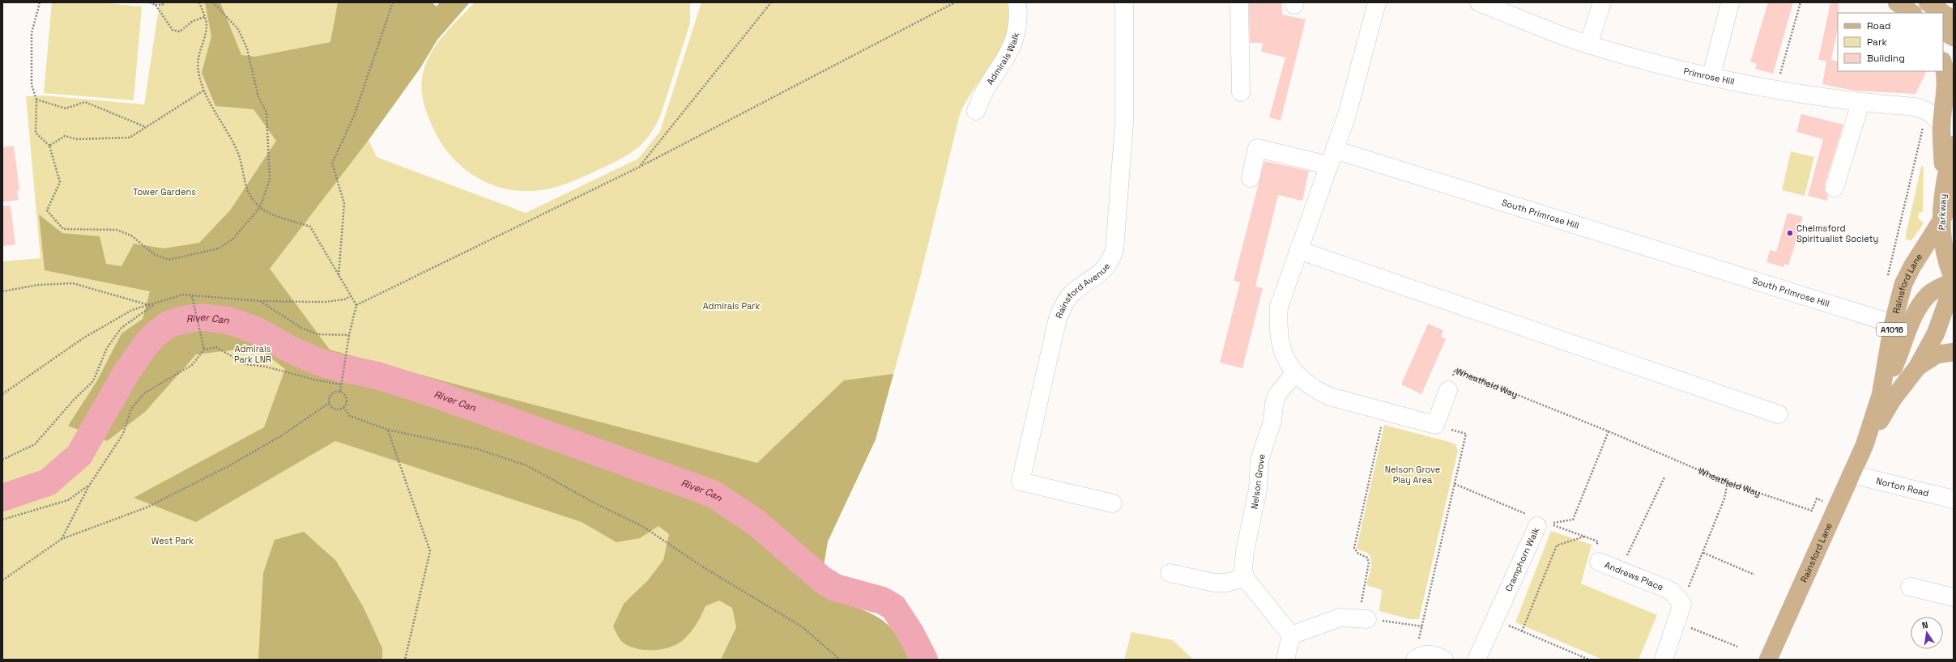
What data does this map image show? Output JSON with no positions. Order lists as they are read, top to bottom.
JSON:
{
  "streets": {
    "main road": ["Parkway", "Rainsford Lane", "A1016"],
    "street": [
      "Admirals Walk",
      "Primrose Hill",
      "South Primrose Hill",
      "Rainsford Avenue",
      "Wheatfield Way",
      "Nelson Grove",
      "Norton Road",
      "Cramphorn Walk",
      "Andrews Place"
    ]
  },
  "crossings": [
    ["Parkway", "Rainsford Lane"],
    ["Parkway", "A1016"],
    ["South Primrose Hill", "Rainsford Lane"],
    ["Rainsford Lane", "A1016"],
    ["Rainsford Lane", "Wheatfield Way"],
    ["Rainsford Lane", "Norton Road"],
    ["Wheatfield Way", "Cramphorn Walk"]
  ],
  "water": ["River Can"],
  "parks": [
    "Tower Gardens",
    "Admirals Park",
    "Admirals Park LNR",
    "Nelson Grove Play Area",
    "West Park"
  ],
  "places": ["Chelmsford Spiritualist Society"],
  "legend": ["Road", "Park", "Building"],
  "north": "top"
}
